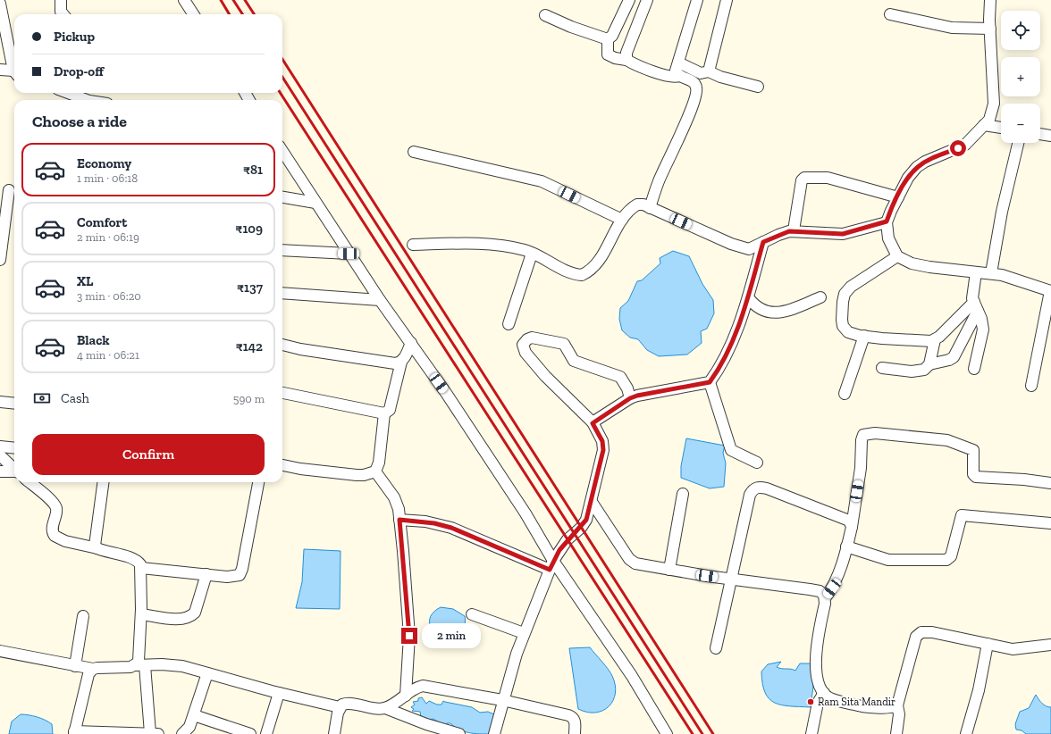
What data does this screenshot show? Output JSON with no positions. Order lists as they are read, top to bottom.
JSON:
{
  "places": ["Ram Sita Mandir"],
  "page": {
    "map_buttons": ["+", "−"],
    "banner": ["Pickup", "Drop-off"],
    "heading": "Choose a ride",
    "list": [
      {
        "name": "Economy",
        "note": "1 min · 06:18",
        "value": "₹81"
      },
      {
        "name": "Comfort",
        "note": "2 min · 06:19",
        "value": "₹109"
      },
      {
        "name": "XL",
        "note": "3 min · 06:20",
        "value": "₹137"
      },
      {
        "name": "Black",
        "note": "4 min · 06:21",
        "value": "₹142"
      }
    ],
    "pay": ["Cash", "590 m"],
    "buttons": "Confirm",
    "bubble": "2 min"
  }
}
